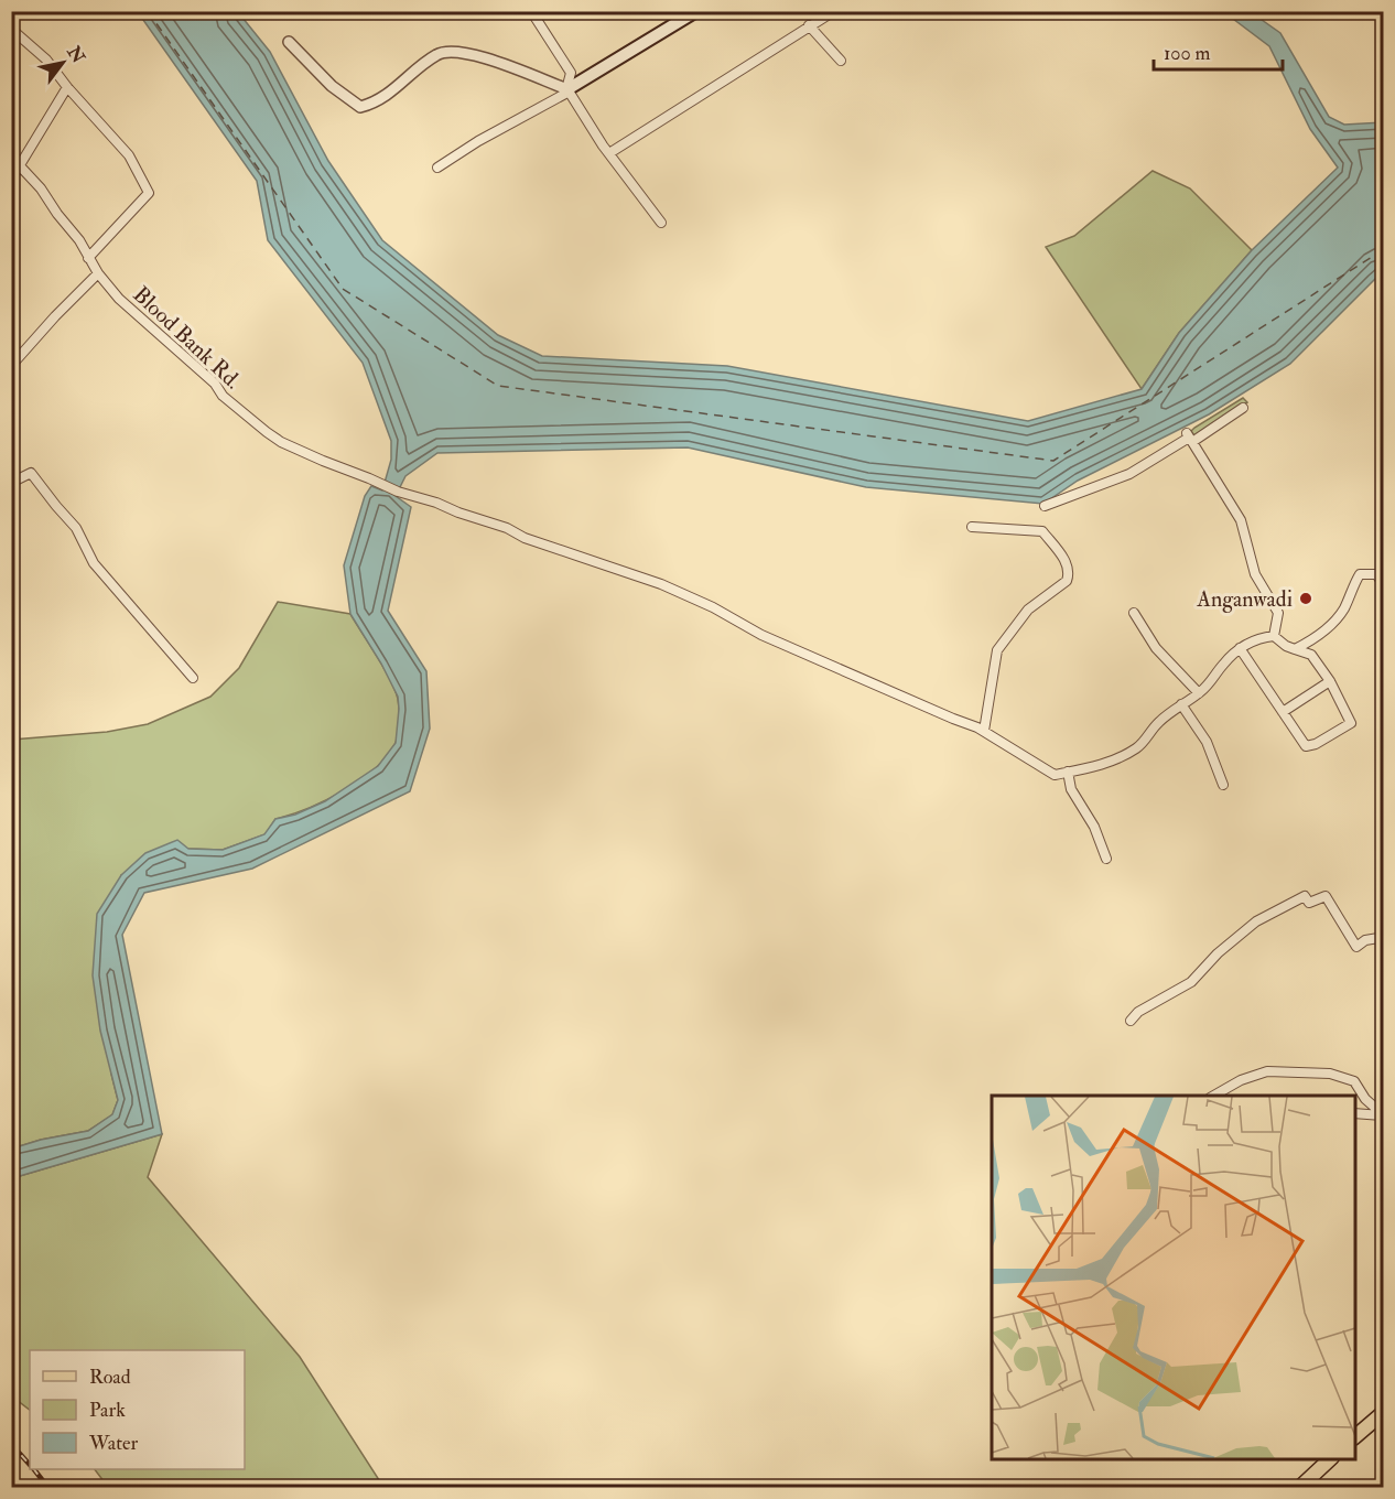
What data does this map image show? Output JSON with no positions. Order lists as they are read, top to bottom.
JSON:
{
  "streets": {
    "street": ["Blood Bank Rd."]
  },
  "places": ["Anganwadi"],
  "legend": ["Road", "Park", "Water"],
  "scale_bar": "100 m",
  "north": "top right"
}
